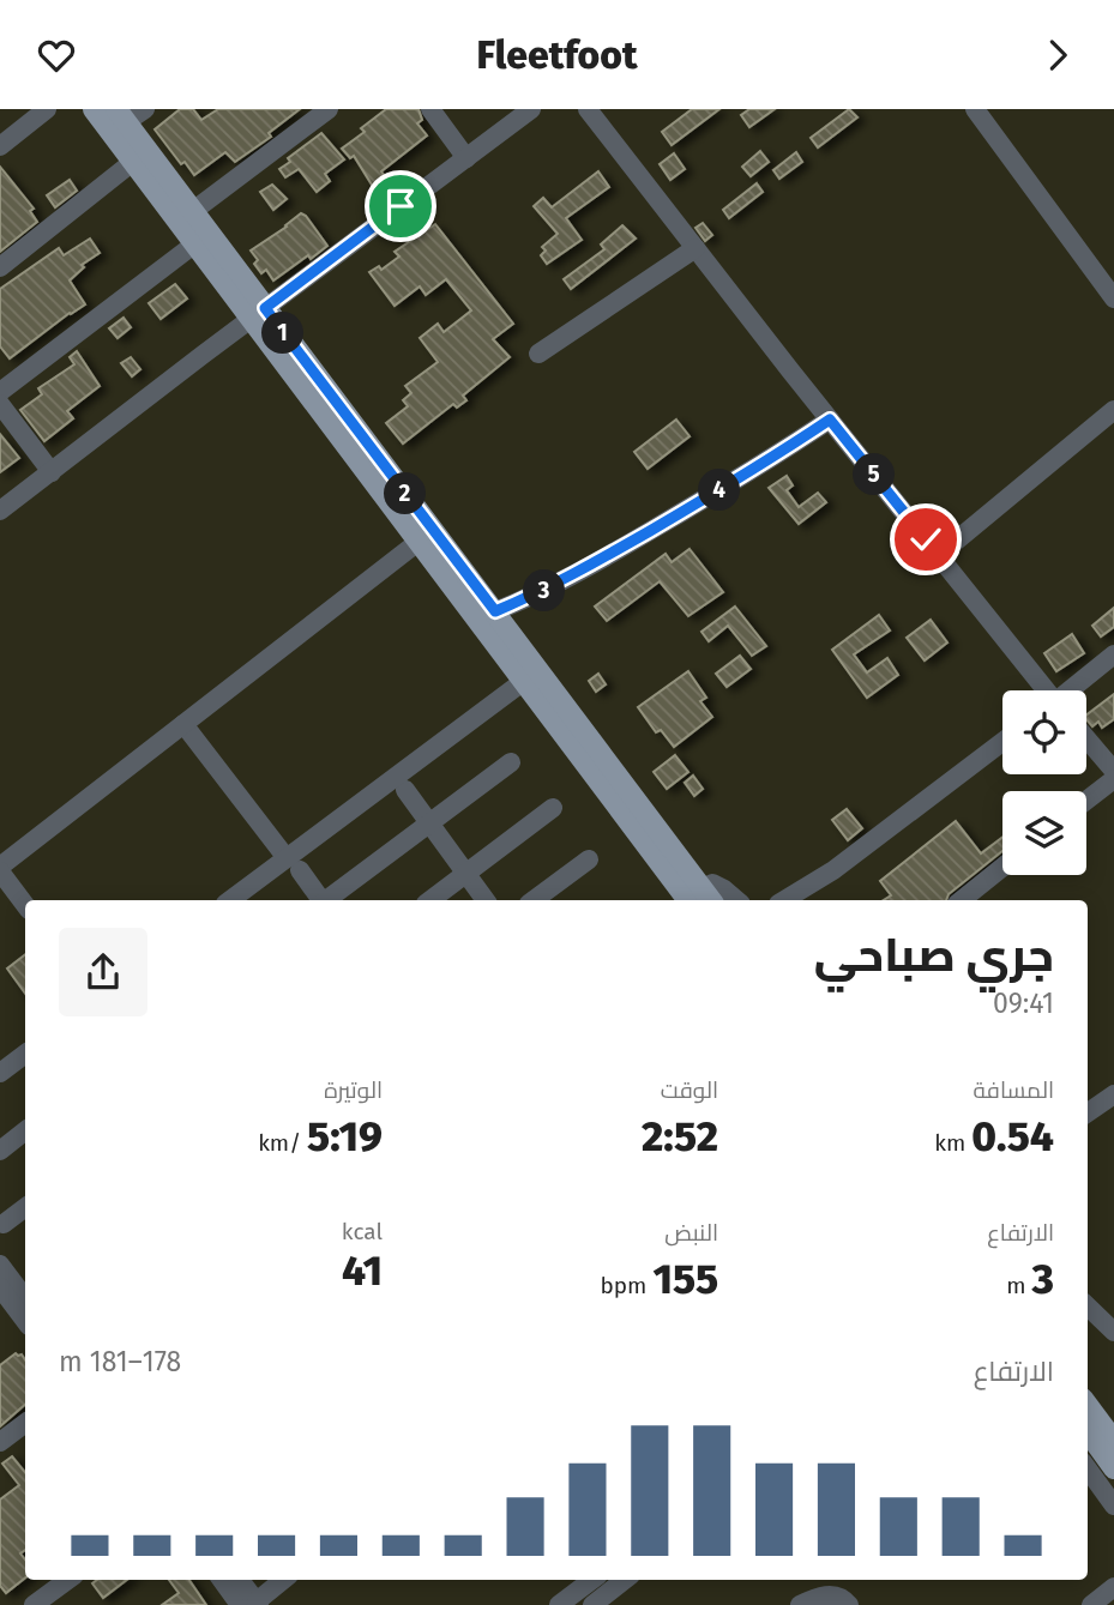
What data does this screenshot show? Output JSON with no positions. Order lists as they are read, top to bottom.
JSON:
{
  "page": {
    "header": "Fleetfoot",
    "pins": [
      "1",
      "5",
      "4",
      "2",
      "3"
    ],
    "heading": ["جري صباحي", "09:41"],
    "stats": [
      ["المسافة", "0.54 km"],
      ["الوقت", "2:52"],
      ["الوتيرة", "5:19 /km"],
      ["الارتفاع", "3 m"],
      ["النبض", "155 bpm"],
      ["kcal", "41"]
    ],
    "chart": ["الارتفاع", "178–181 m"]
  }
}
